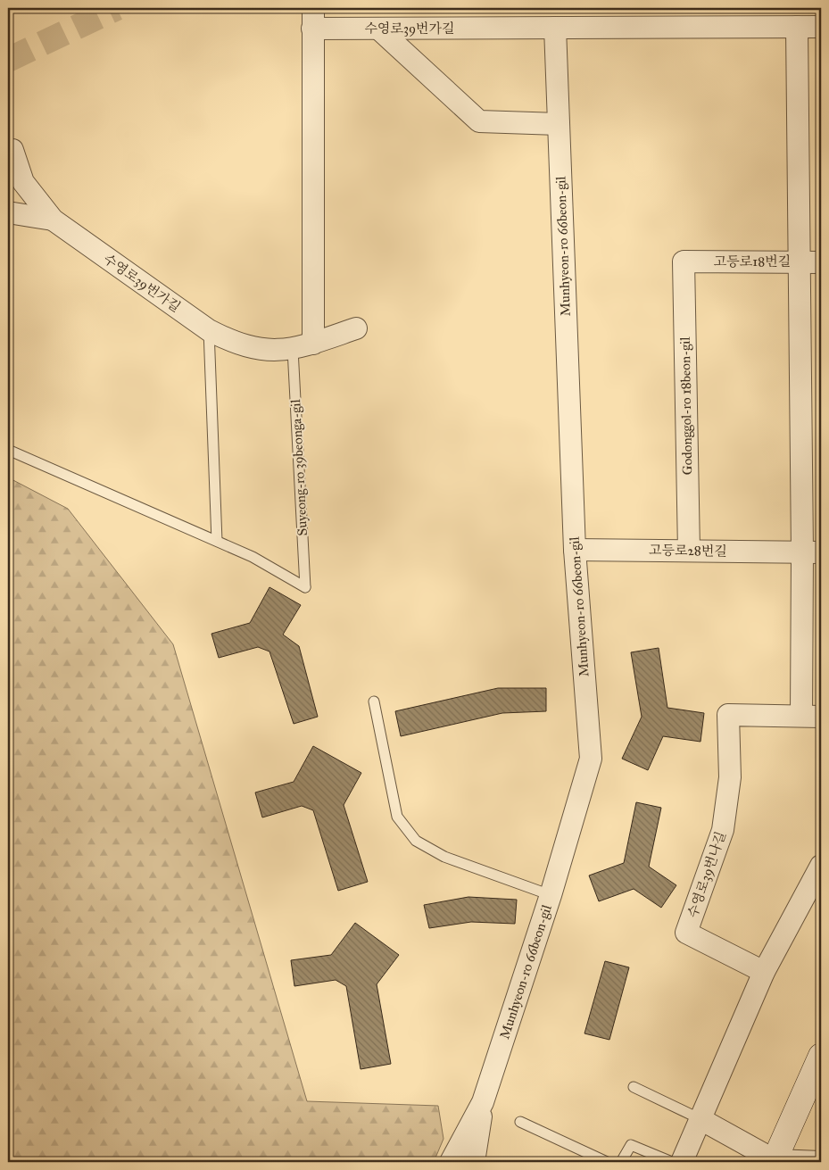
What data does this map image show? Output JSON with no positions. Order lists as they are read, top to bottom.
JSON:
{
  "streets": {
    "street": [
      "수영로39번가길",
      "Munhyeon-ro 66beon-gil",
      "고등로18번길",
      "Godonggol-ro 18beon-gil",
      "고등로28번길",
      "수영로39번나길"
    ],
    "lane": ["Suyeong-ro 39beonga-gil"]
  },
  "crossings": [
    ["수영로39번가길", "Munhyeon-ro 66beon-gil"],
    ["수영로39번가길", "Suyeong-ro 39beonga-gil"],
    ["Munhyeon-ro 66beon-gil", "고등로28번길"],
    ["고등로18번길", "Godonggol-ro 18beon-gil"],
    ["Godonggol-ro 18beon-gil", "고등로28번길"]
  ]
}
